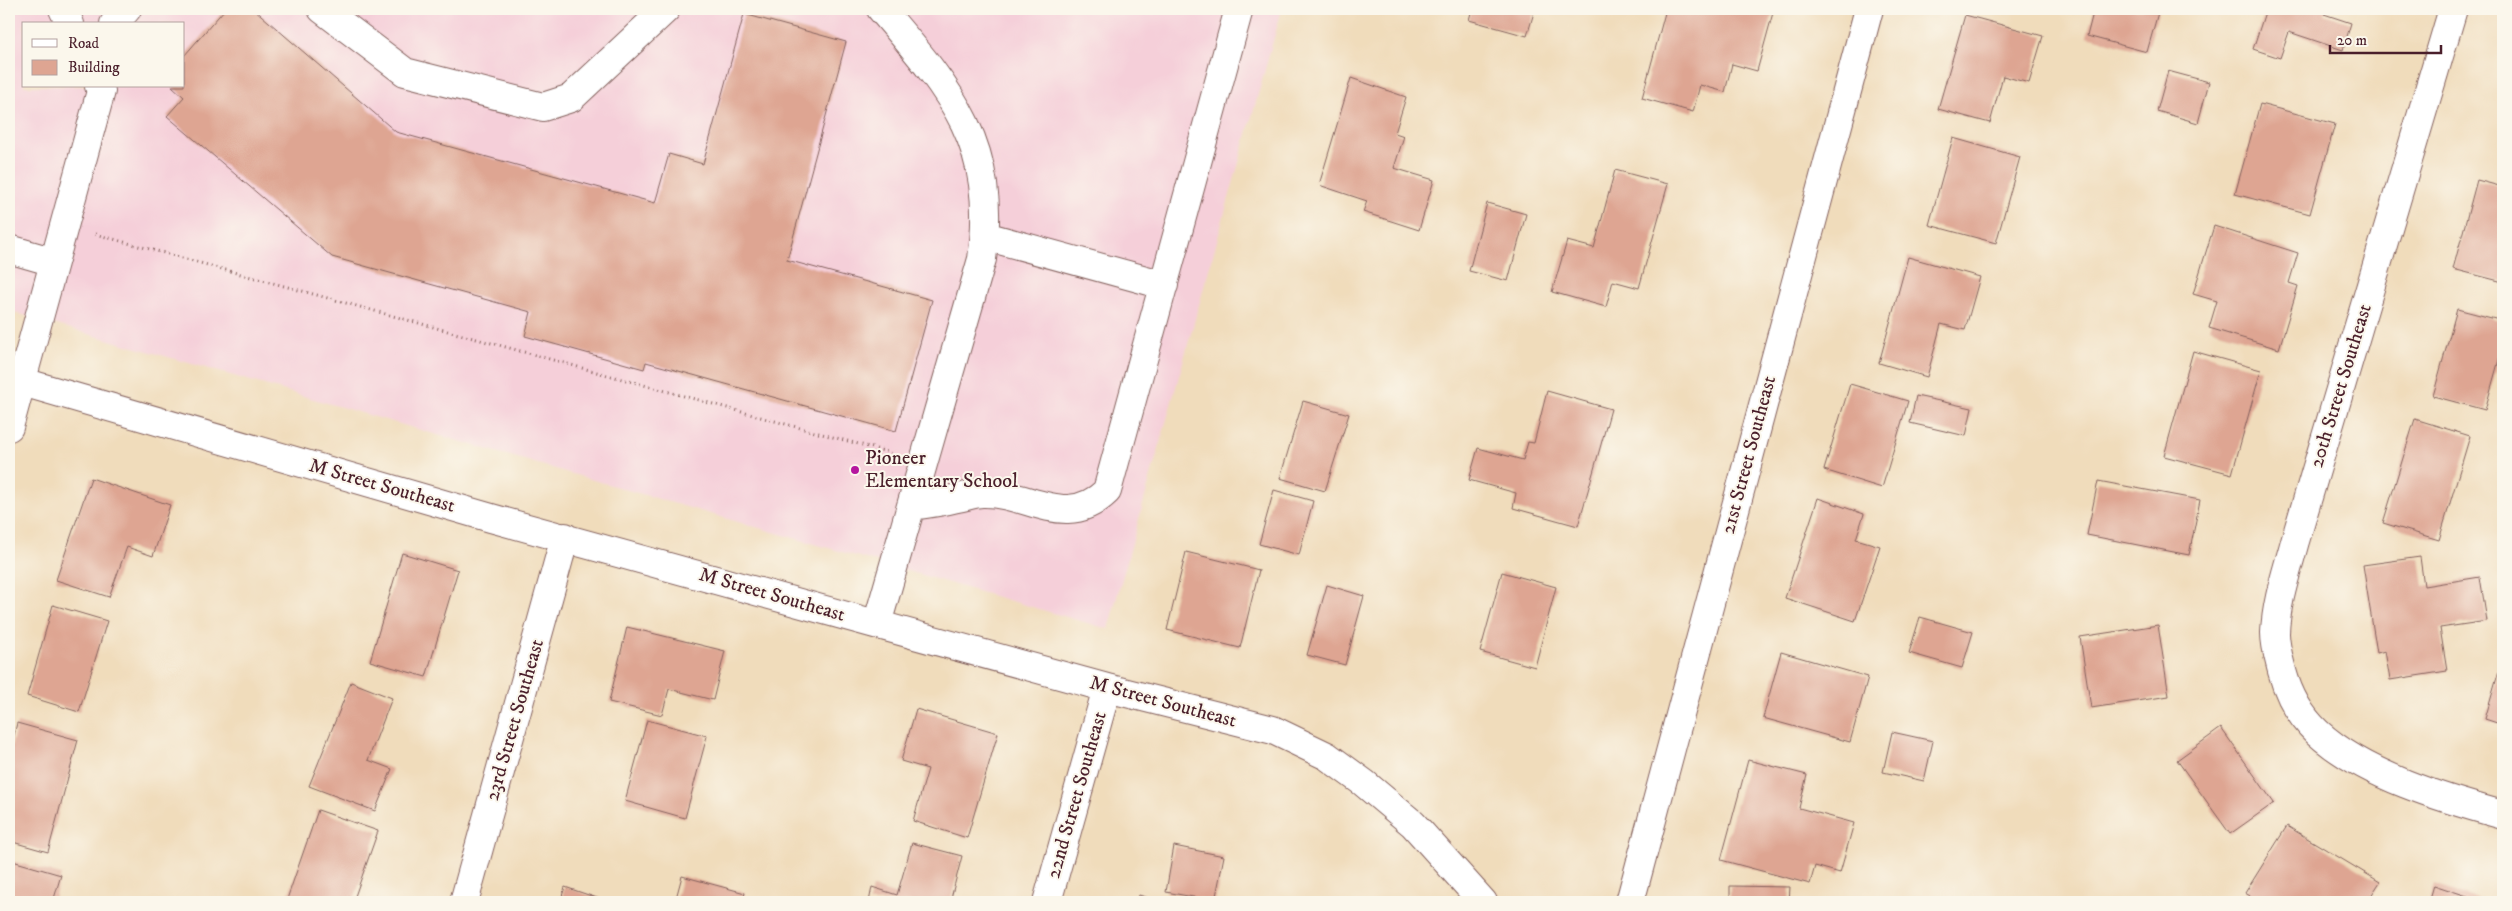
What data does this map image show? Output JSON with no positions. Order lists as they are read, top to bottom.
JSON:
{
  "streets": {
    "street": [
      "20th Street Southeast",
      "21st Street Southeast",
      "M Street Southeast",
      "23rd Street Southeast",
      "22nd Street Southeast"
    ]
  },
  "crossings": [
    ["M Street Southeast", "23rd Street Southeast"],
    ["M Street Southeast", "22nd Street Southeast"]
  ],
  "places": ["Pioneer Elementary School"],
  "legend": ["Road", "Building"],
  "scale_bar": "20 m"
}
